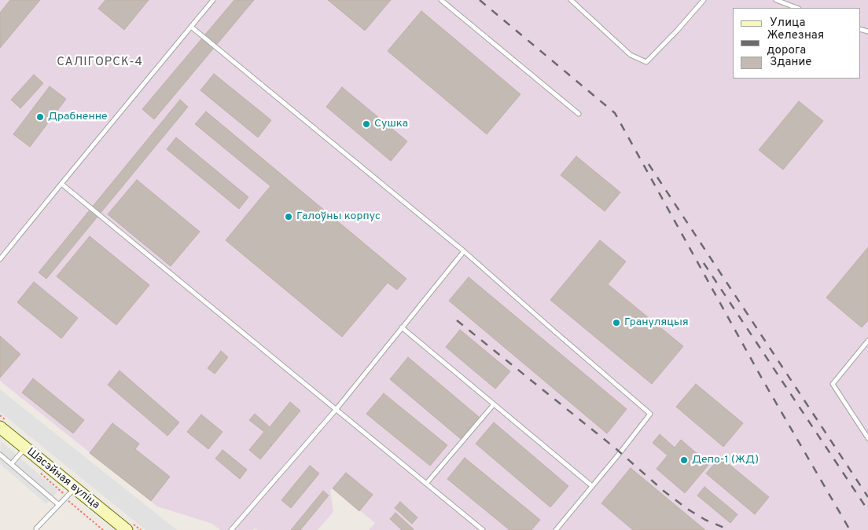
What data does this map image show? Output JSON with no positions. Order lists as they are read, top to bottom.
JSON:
{
  "streets": {
    "main road": ["Шасэйная вуліца"]
  },
  "districts": ["САЛІГОРСК-4"],
  "places": [
    "Драбненне",
    "Сушка",
    "Галоўны корпус",
    "Грануляцыя",
    "Депо-1 (ЖД)"
  ],
  "legend": ["Улица", "Железная дорога", "Здание"]
}
